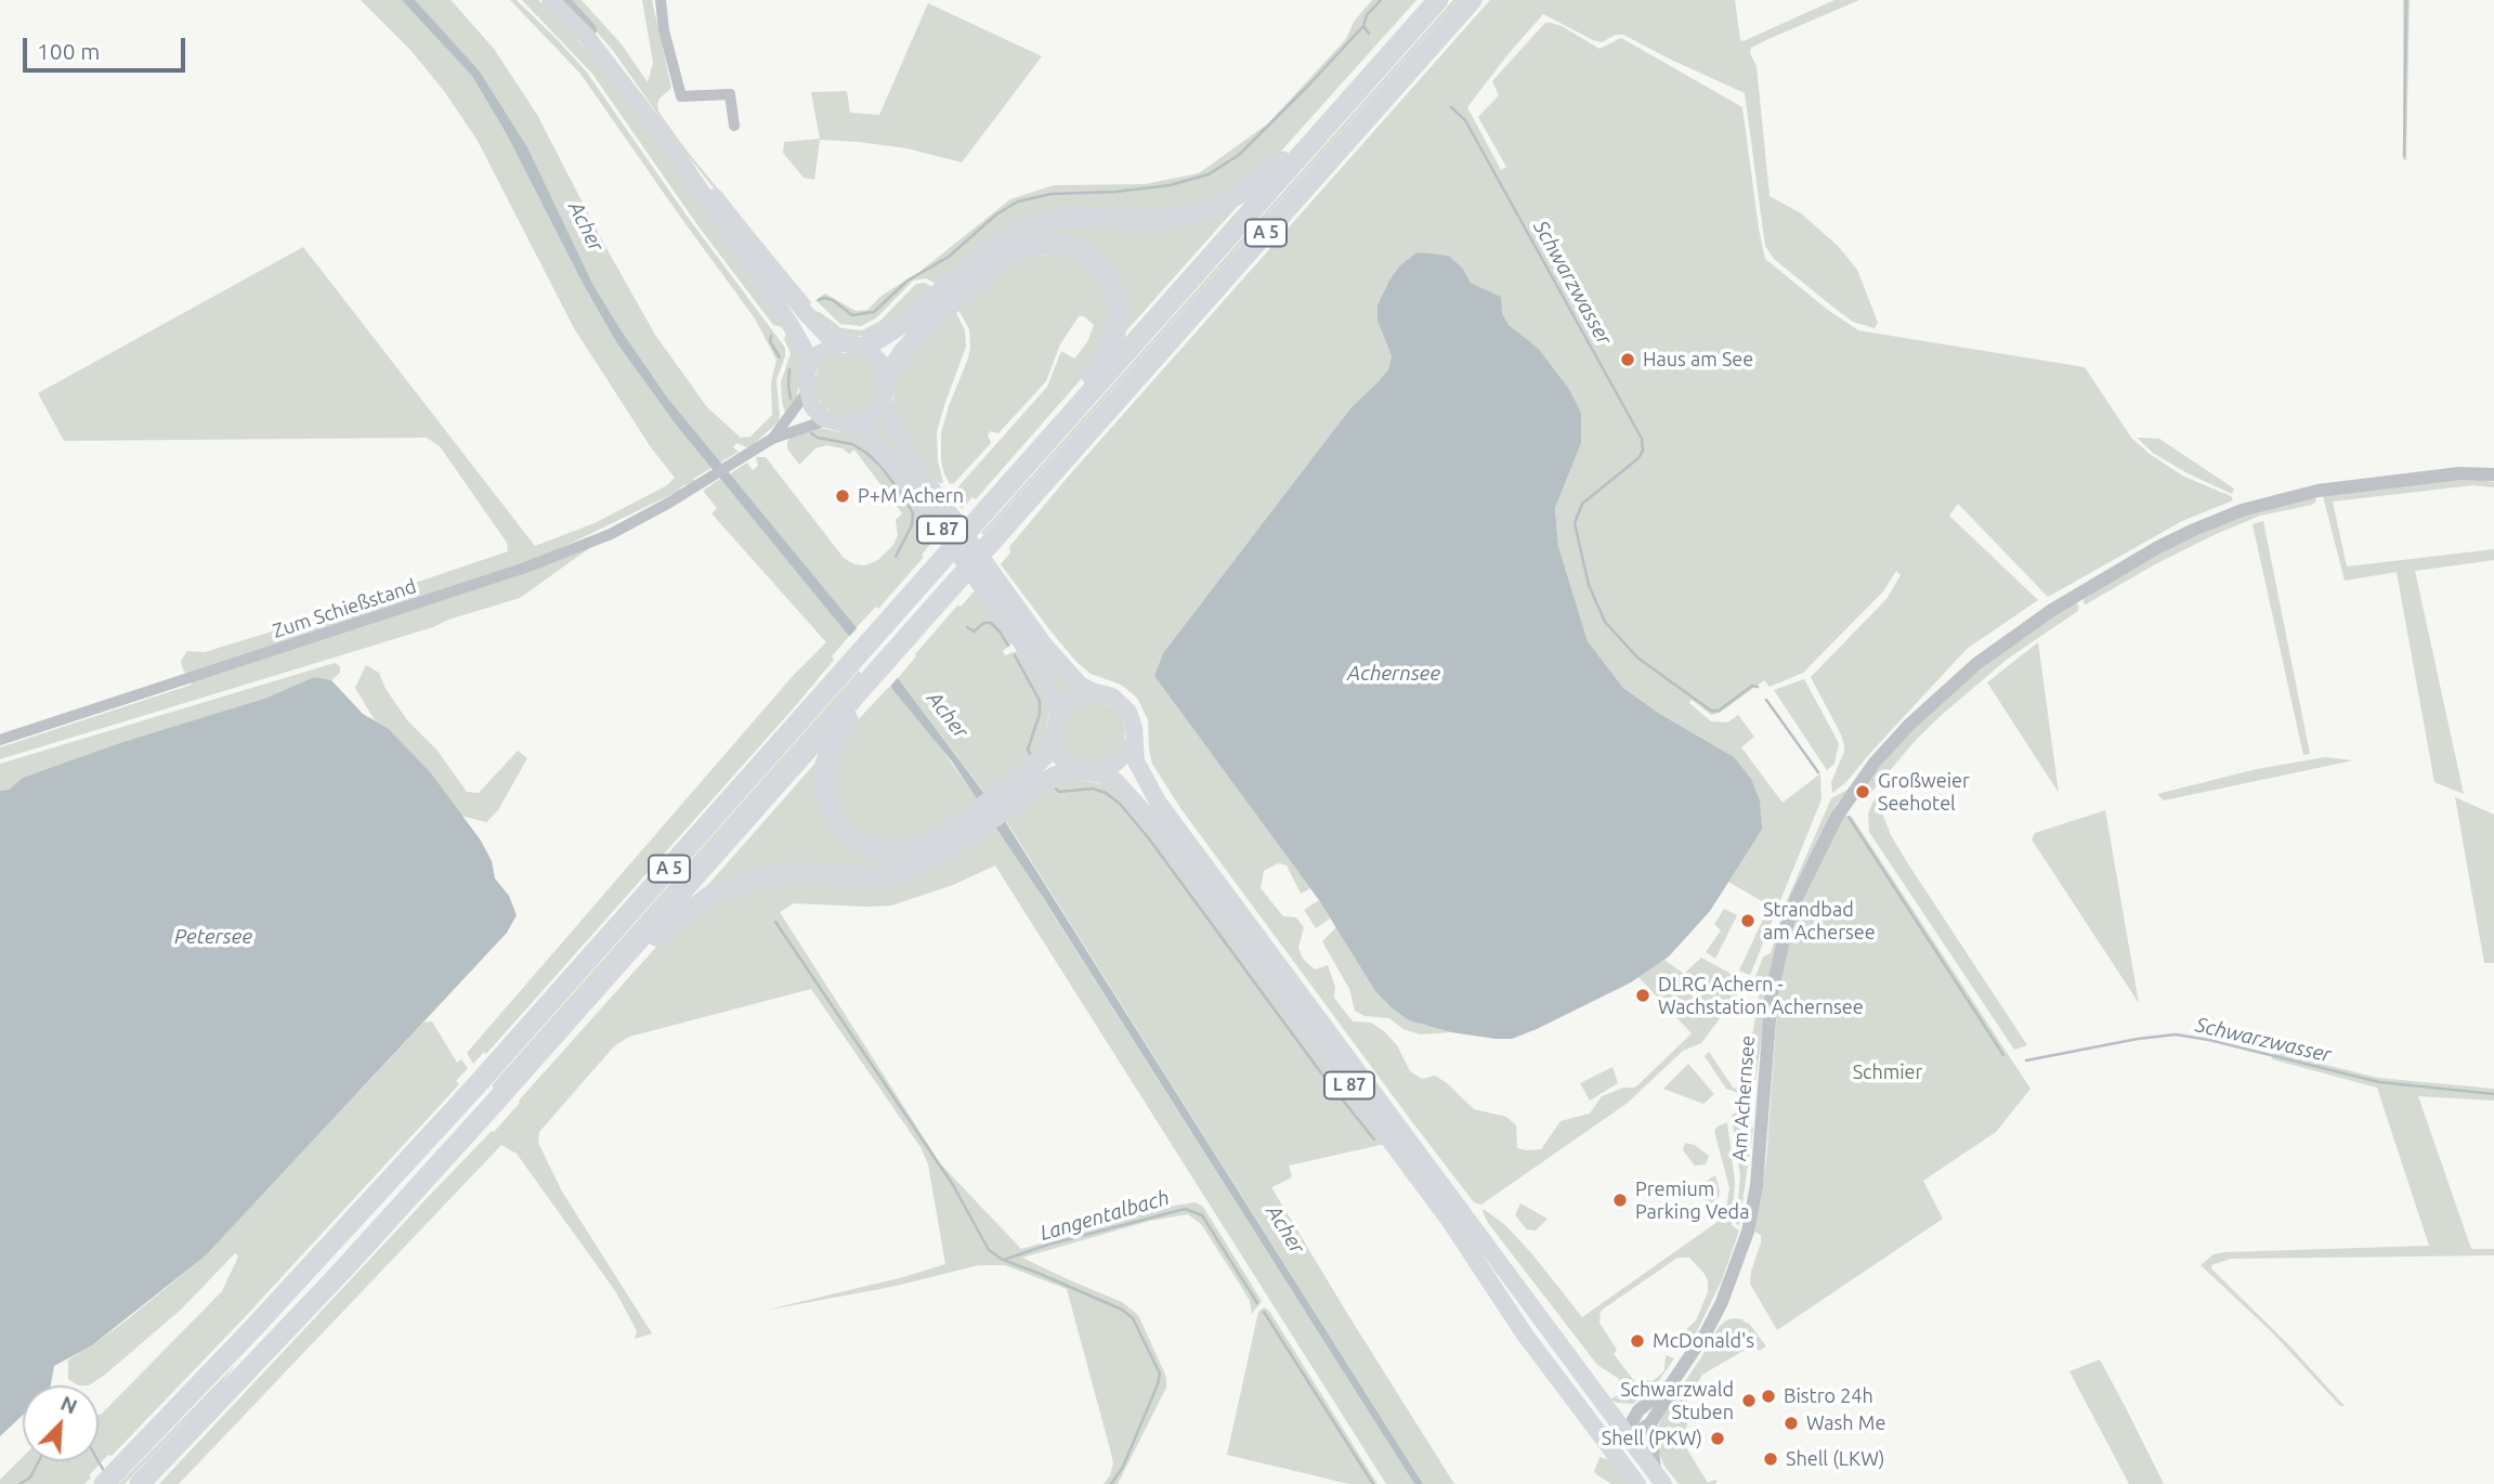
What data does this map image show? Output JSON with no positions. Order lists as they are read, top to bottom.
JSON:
{
  "streets": {
    "highway": ["A 5"],
    "main road": ["L 87"],
    "street": ["Zum Schießstand", "Am Achernsee"]
  },
  "water": [
    "Acher",
    "Schwarzwasser",
    "Achernsee",
    "Petersee",
    "Langentalbach"
  ],
  "parks": ["Schmier"],
  "places": [
    "Haus am See",
    "P+M Achern",
    "Großweier Seehotel",
    "Strandbad am Achersee",
    "DLRG Achern - Wachstation Achernsee",
    "Premium Parking Veda",
    "McDonald's",
    "Bistro 24h",
    "Schwarzwald Stuben",
    "Wash Me",
    "Shell (PKW)",
    "Shell (LKW)"
  ],
  "scale_bar": "100 m",
  "north": "top right"
}
